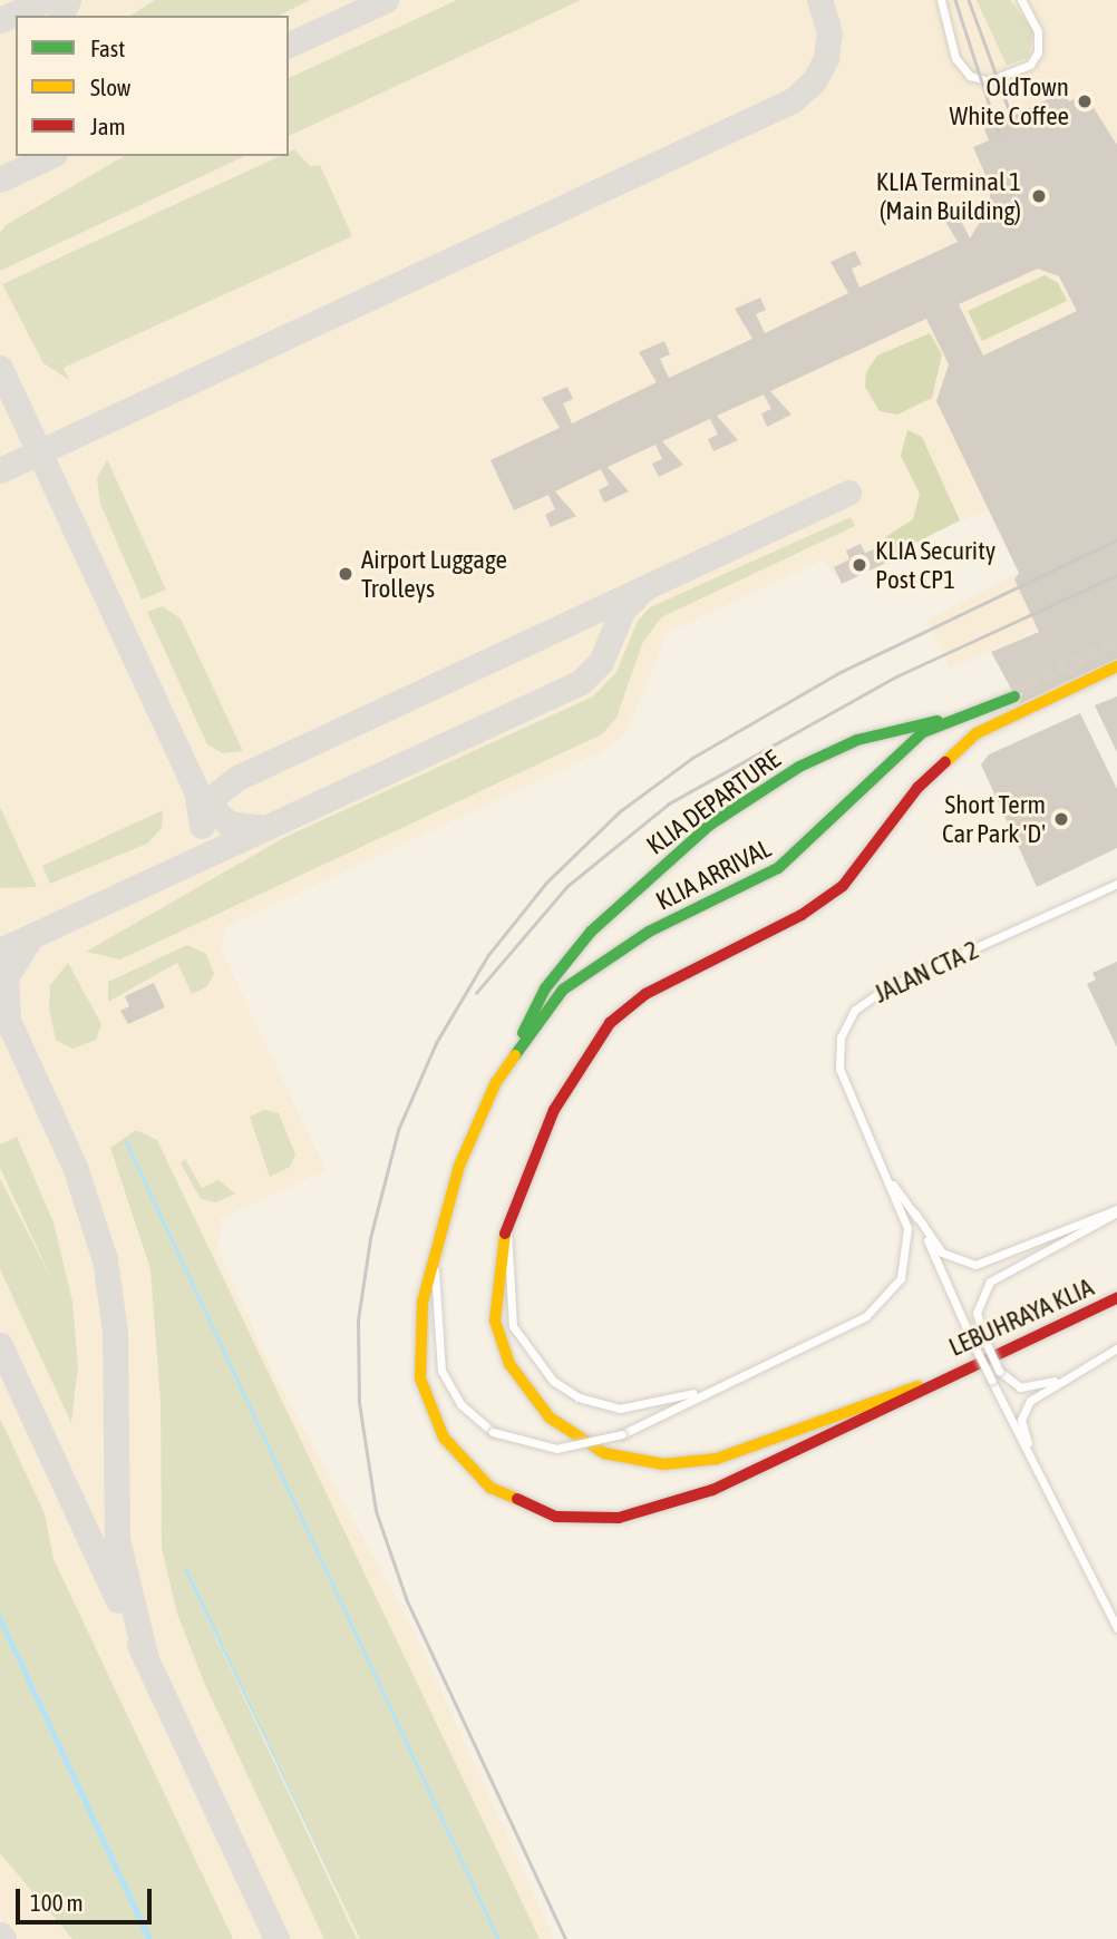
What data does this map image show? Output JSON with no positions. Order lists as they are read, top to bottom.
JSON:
{
  "streets": {
    "main road": ["KLIA DEPARTURE", "KLIA ARRIVAL", "LEBUHRAYA KLIA"],
    "street": ["JALAN CTA 2"]
  },
  "crossings": [
    ["KLIA DEPARTURE", "KLIA ARRIVAL"]
  ],
  "places": [
    "OldTown White Coffee",
    "KLIA Terminal 1 (Main Building)",
    "KLIA Security Post CP1",
    "Airport Luggage Trolleys",
    "Short Term Car Park 'D'"
  ],
  "legend": ["Fast", "Slow", "Jam"],
  "scale_bar": "100 m"
}
